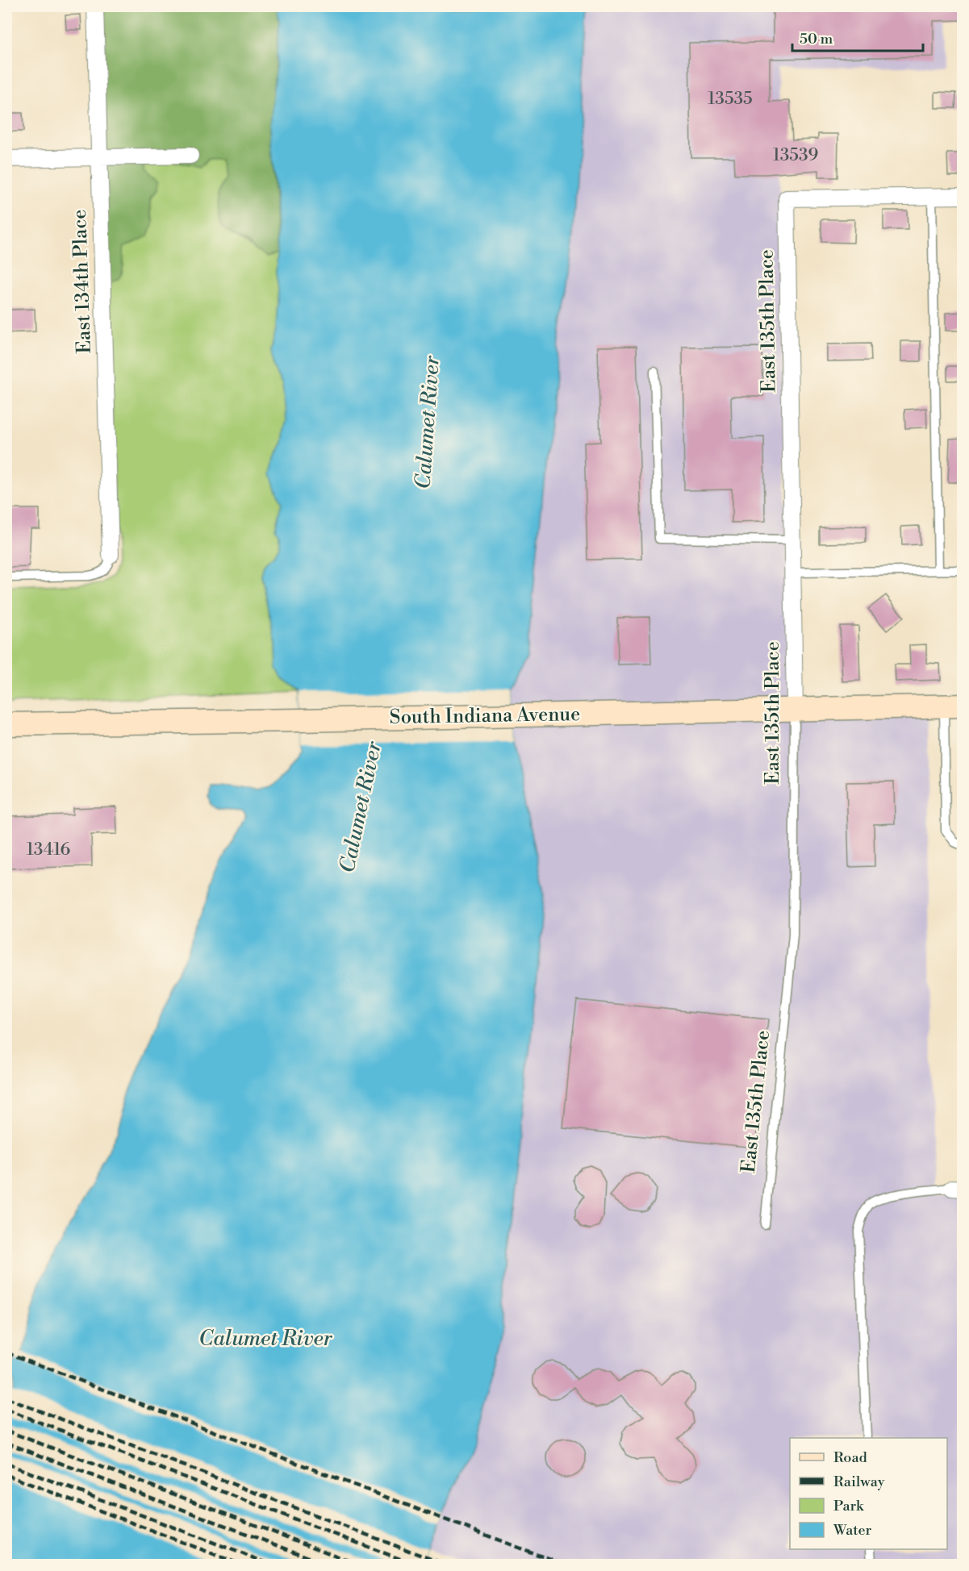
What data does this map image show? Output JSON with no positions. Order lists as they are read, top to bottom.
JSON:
{
  "streets": {
    "main road": ["South Indiana Avenue"],
    "street": ["East 134th Place", "East 135th Place"]
  },
  "crossings": [
    ["East 135th Place", "South Indiana Avenue"]
  ],
  "water": ["Calumet River"],
  "house_numbers": ["13535", "13539", "13416"],
  "legend": [
    "Road",
    "Railway",
    "Park",
    "Water"
  ],
  "scale_bar": "50 m"
}
